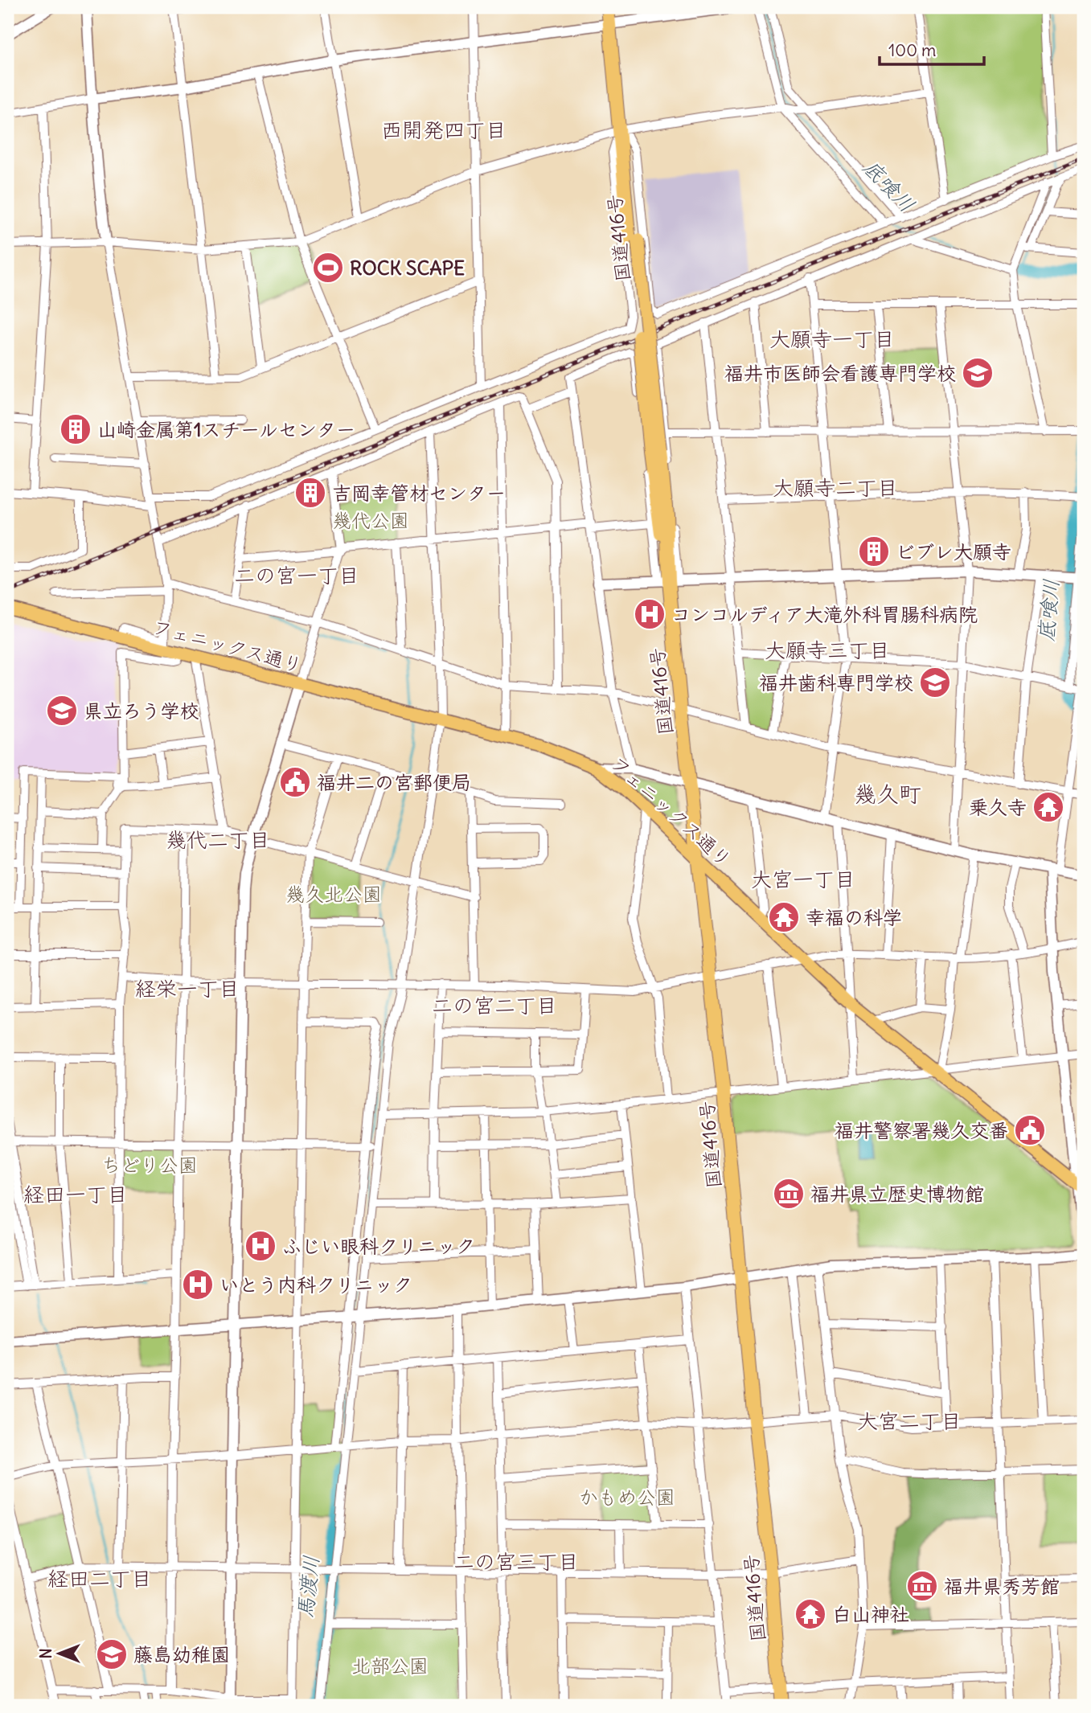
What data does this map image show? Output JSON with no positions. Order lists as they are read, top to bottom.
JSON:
{
  "streets": {
    "highway": ["国道416号"],
    "main road": ["フェニックス通り"]
  },
  "crossings": [
    ["国道416号", "フェニックス通り"]
  ],
  "districts": [
    "西開発四丁目",
    "大願寺一丁目",
    "大願寺二丁目",
    "二の宮一丁目",
    "大願寺三丁目",
    "幾久町",
    "幾代二丁目",
    "大宮一丁目",
    "経栄一丁目",
    "二の宮二丁目",
    "経田一丁目",
    "大宮二丁目",
    "二の宮三丁目",
    "経田二丁目"
  ],
  "water": ["底喰川", "馬渡川"],
  "parks": [
    "幾代公園",
    "幾久北公園",
    "ちどり公園",
    "かもめ公園",
    "北部公園"
  ],
  "places": {
    "sports": ["ROCK SCAPE"],
    "school or university": [
      "福井市医師会看護専門学校",
      "福井歯科専門学校",
      "県立ろう学校",
      "藤島幼稚園"
    ],
    "building": ["山崎金属第1スチールセンター", "吉岡幸管材センター", "ビブレ大願寺"],
    "hospital": ["コンコルディア大滝外科胃腸科病院", "ふじい眼科クリニック", "いとう内科クリニック"],
    "public building": ["福井二の宮郵便局", "福井警察署幾久交番"],
    "temple": ["乗久寺", "幸福の科学", "白山神社"],
    "museum": ["福井県立歴史博物館", "福井県秀芳館"]
  },
  "scale_bar": "100 m",
  "north": "left"
}
